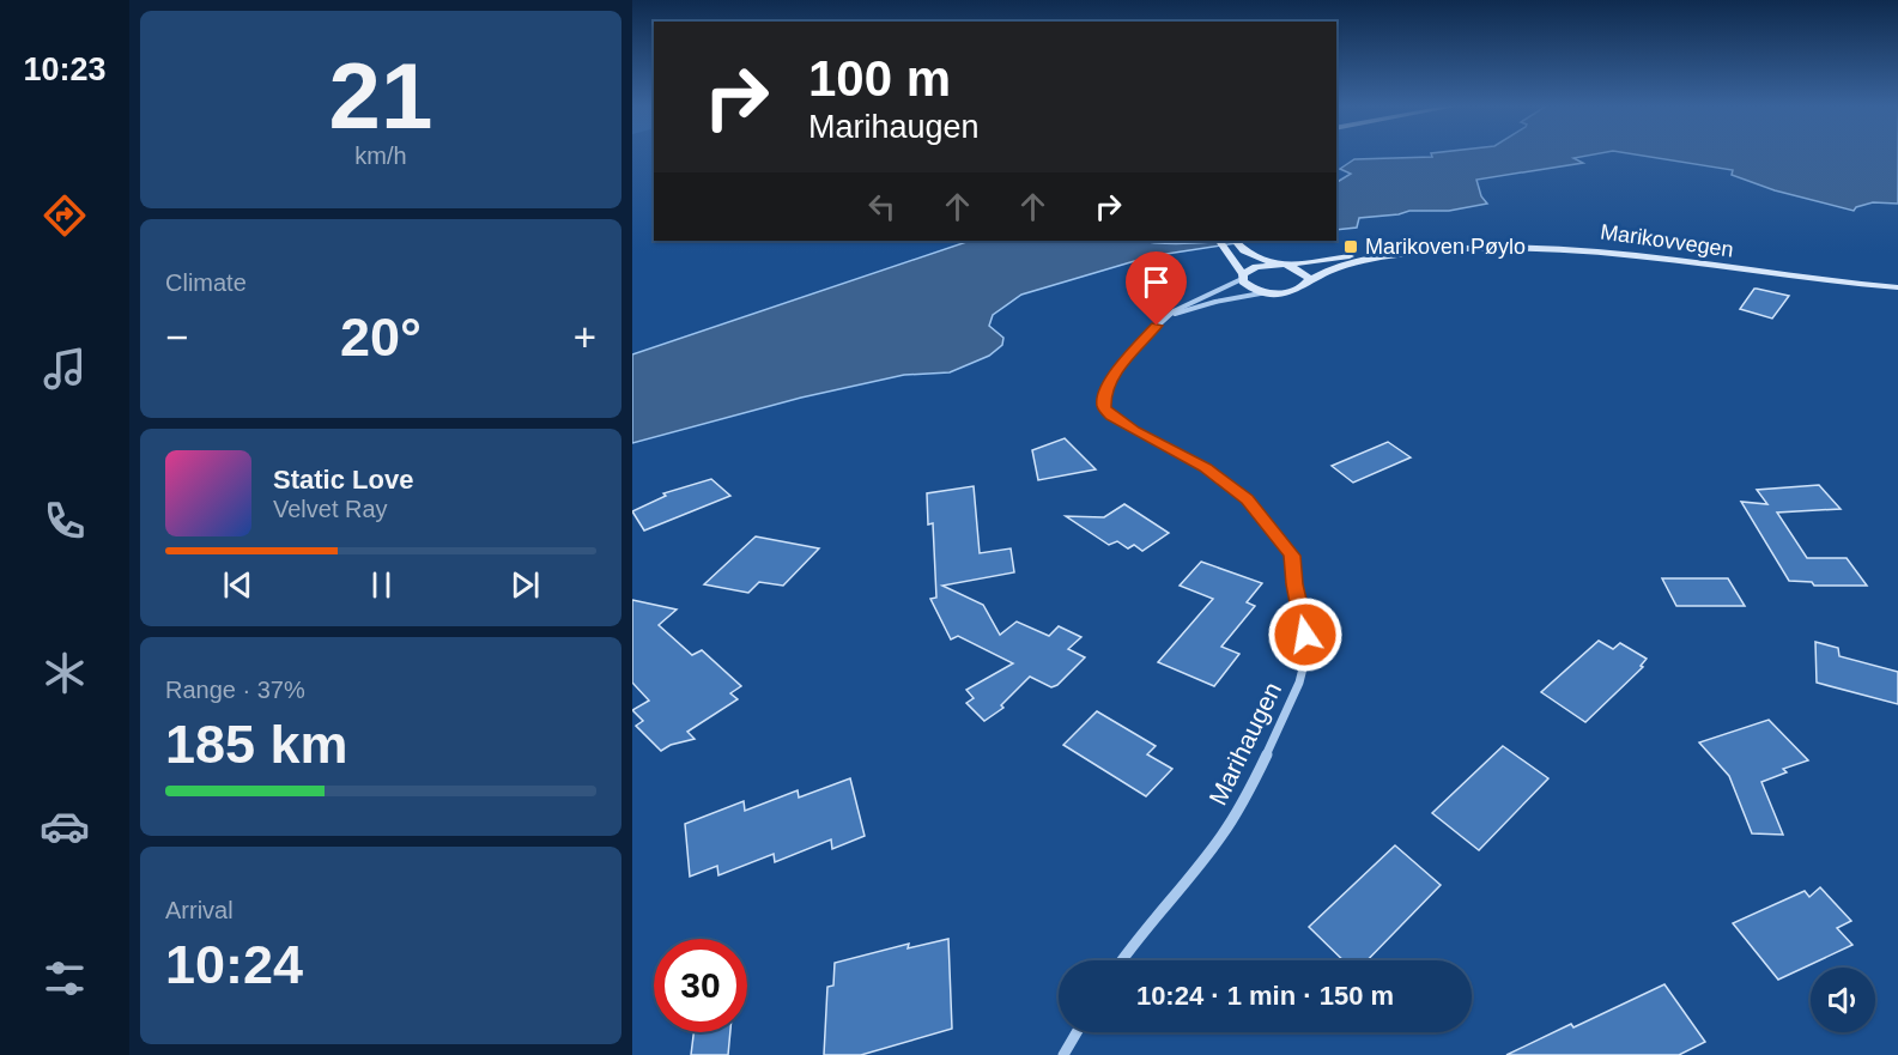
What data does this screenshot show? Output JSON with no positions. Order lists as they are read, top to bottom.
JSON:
{
  "streets": {
    "main road": ["Marikovvegen"],
    "street": ["Marihaugen"]
  },
  "crossings": [
    ["Marikovvegen", "Marihaugen"]
  ],
  "places": {
    "transit": ["Marikoven Pøylo"]
  },
  "page": {
    "tabs": "10:23",
    "tile": [
      ["21", "km/h"],
      "Climate",
      ["Range · 37%", "185 km"],
      ["Arrival", "10:24"]
    ],
    "turn": ["100 m", "Marihaugen"],
    "heat": ["−", "20°", "+"],
    "song": ["Static Love", "Velvet Ray"],
    "limit": "30",
    "trip": "10:24 · 1 min · 150 m"
  }
}
